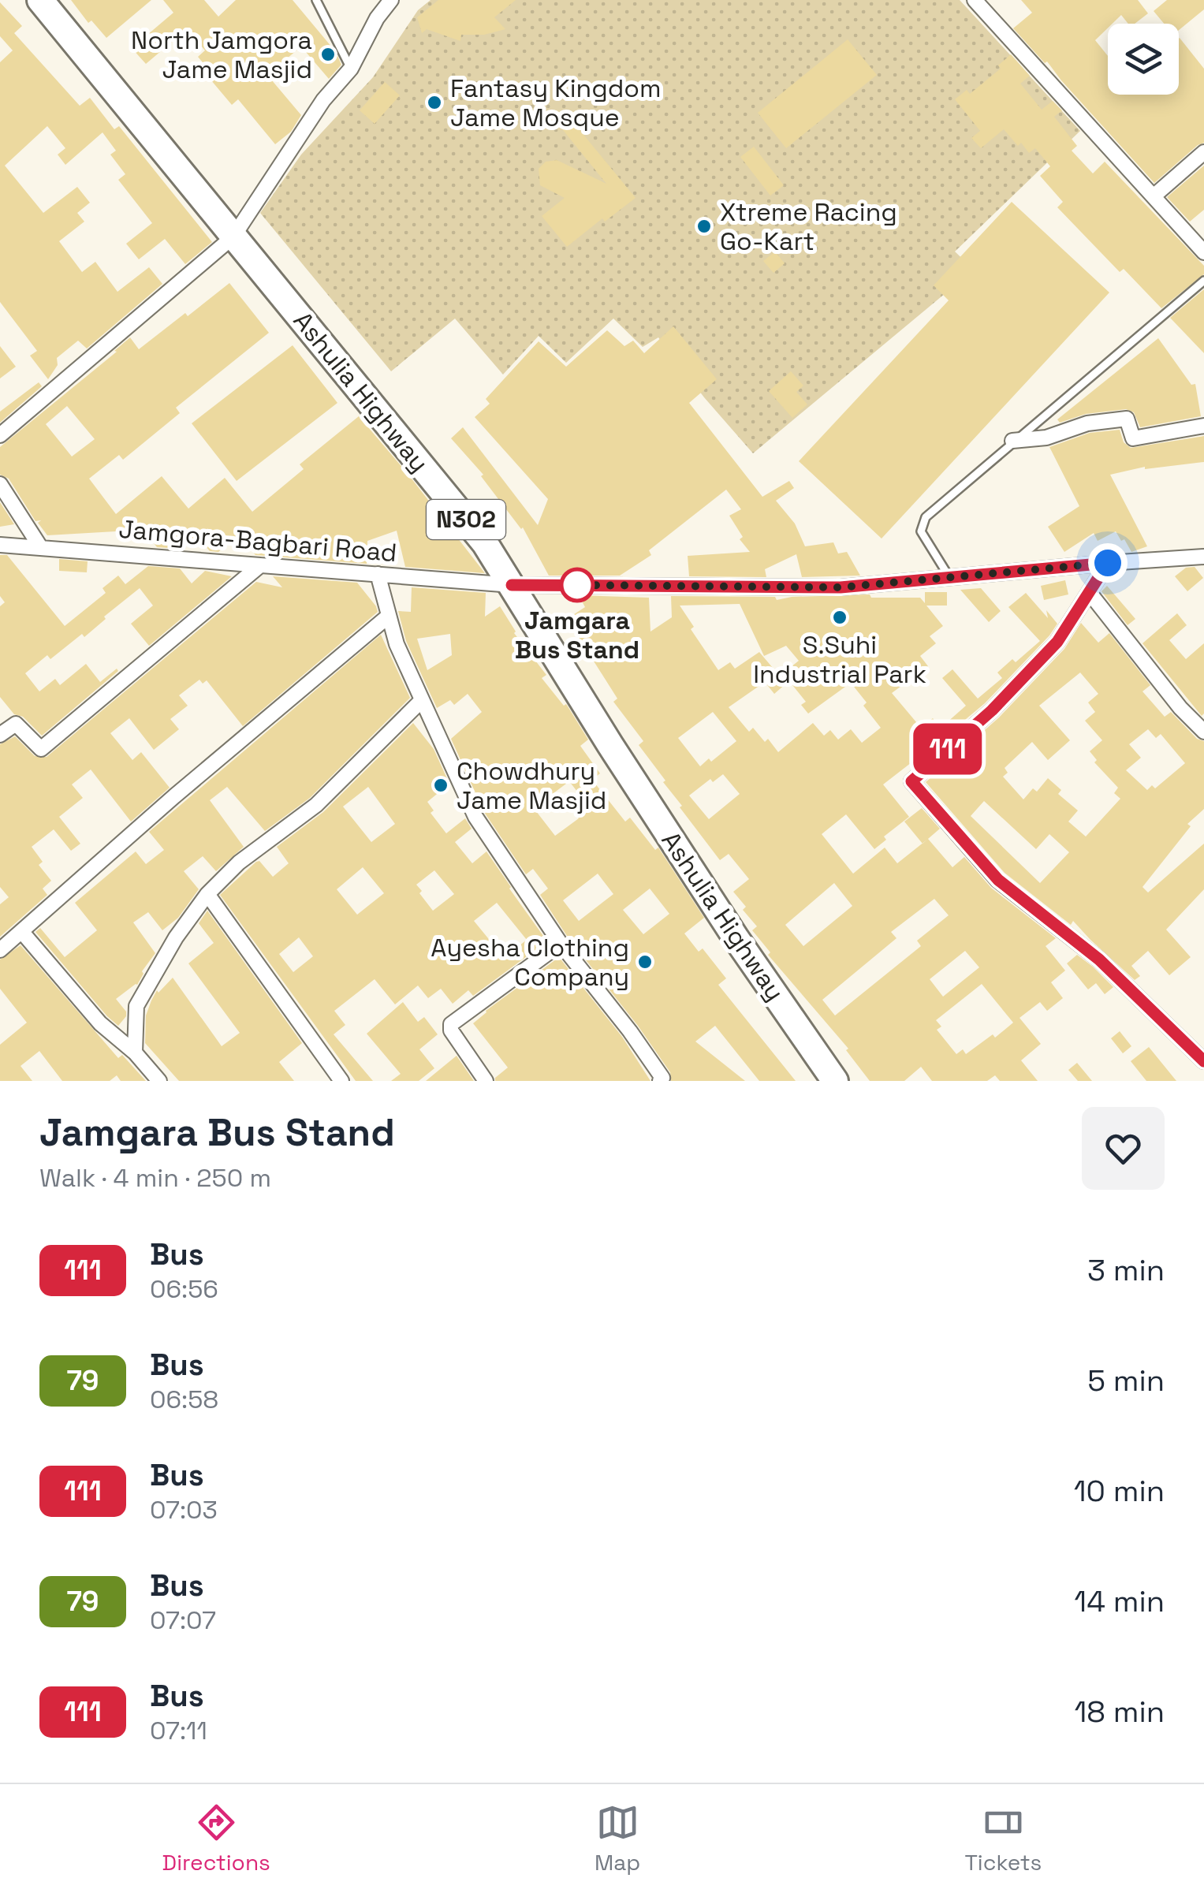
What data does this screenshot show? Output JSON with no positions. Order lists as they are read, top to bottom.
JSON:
{
  "streets": {
    "highway": ["Ashulia Highway", "N302"],
    "street": ["Jamgora-Bagbari Road"]
  },
  "crossings": [
    ["Ashulia Highway", "Jamgora-Bagbari Road"]
  ],
  "places": [
    "North Jamgora Jame Masjid",
    "Fantasy Kingdom Jame Mosque",
    "Xtreme Racing Go-Kart",
    "Jamgara Bus Stand",
    "S.Suhi Industrial Park",
    "Chowdhury Jame Masjid",
    "Ayesha Clothing Company"
  ],
  "lines": ["bus line 111"],
  "page": {
    "on_map": "111",
    "heading": ["Jamgara Bus Stand", "Walk · 4 min · 250 m"],
    "list": [
      {
        "mark": "111",
        "name": "Bus",
        "note": "06:56",
        "value": "3 min"
      },
      {
        "mark": "79",
        "name": "Bus",
        "note": "06:58",
        "value": "5 min"
      },
      {
        "mark": "111",
        "name": "Bus",
        "note": "07:03",
        "value": "10 min"
      },
      {
        "mark": "79",
        "name": "Bus",
        "note": "07:07",
        "value": "14 min"
      },
      {
        "mark": "111",
        "name": "Bus",
        "note": "07:11",
        "value": "18 min"
      }
    ],
    "tabs": ["Directions", "Map", "Tickets"]
  }
}
